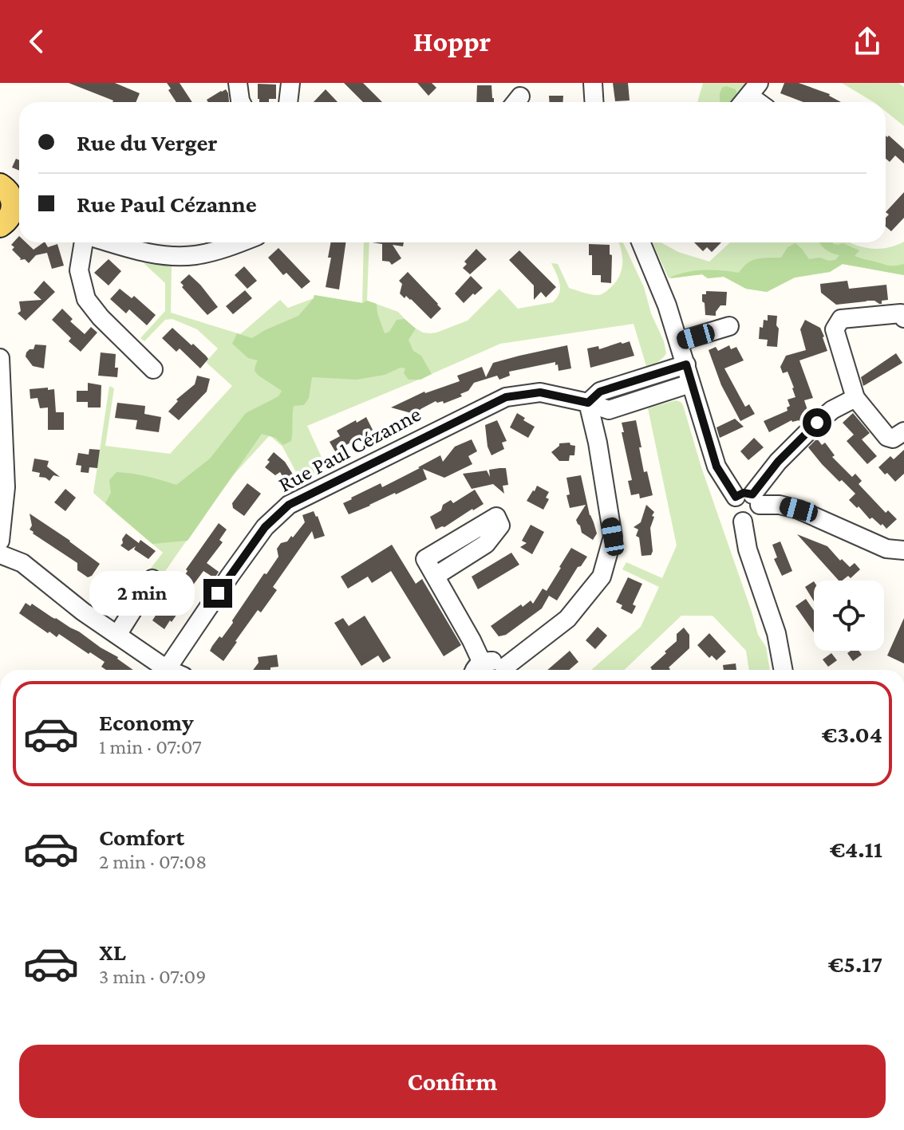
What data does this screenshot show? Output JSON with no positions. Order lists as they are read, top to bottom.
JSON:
{
  "streets": {
    "street": ["Rue Paul Cézanne"]
  },
  "page": {
    "header": "Hoppr",
    "banner": ["Rue du Verger", "Rue Paul Cézanne"],
    "bubble": "2 min",
    "list": [
      {
        "name": "Economy",
        "note": "1 min · 07:07",
        "value": "€3.04"
      },
      {
        "name": "Comfort",
        "note": "2 min · 07:08",
        "value": "€4.11"
      },
      {
        "name": "XL",
        "note": "3 min · 07:09",
        "value": "€5.17"
      }
    ],
    "buttons": "Confirm"
  }
}
